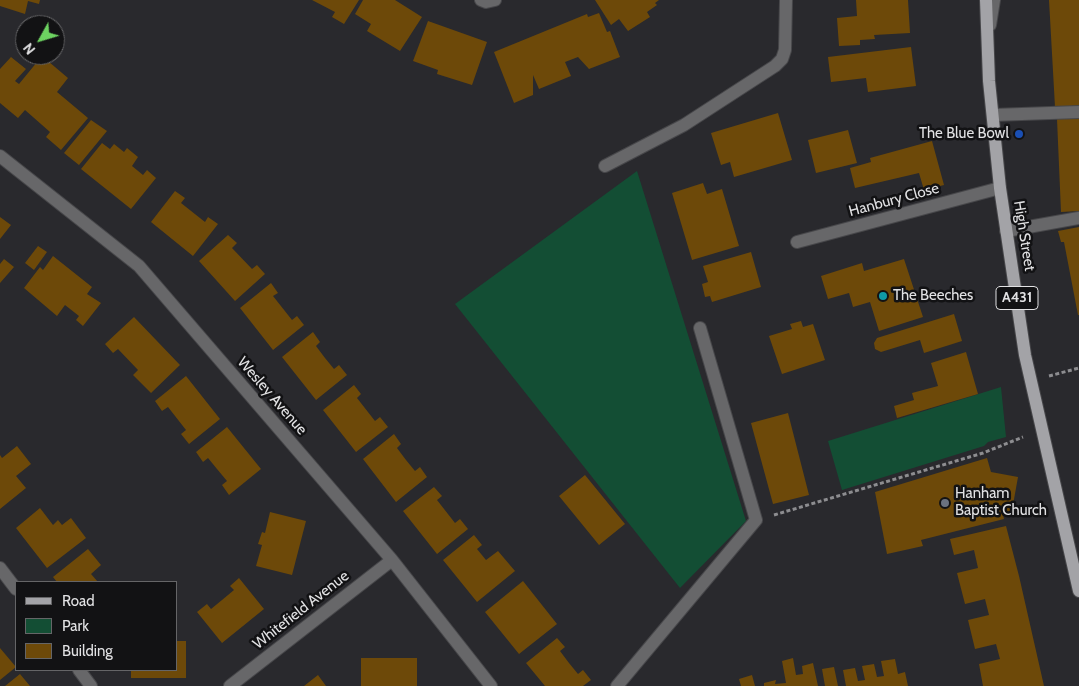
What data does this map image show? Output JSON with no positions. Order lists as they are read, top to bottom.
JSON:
{
  "streets": {
    "main road": ["High Street", "A431"],
    "street": ["Hanbury Close", "Wesley Avenue", "Whitefield Avenue"]
  },
  "crossings": [
    ["Hanbury Close", "High Street"],
    ["Wesley Avenue", "Whitefield Avenue"]
  ],
  "places": ["The Blue Bowl", "The Beeches", "Hanham Baptist Church"],
  "legend": ["Road", "Park", "Building"],
  "north": "bottom left"
}
